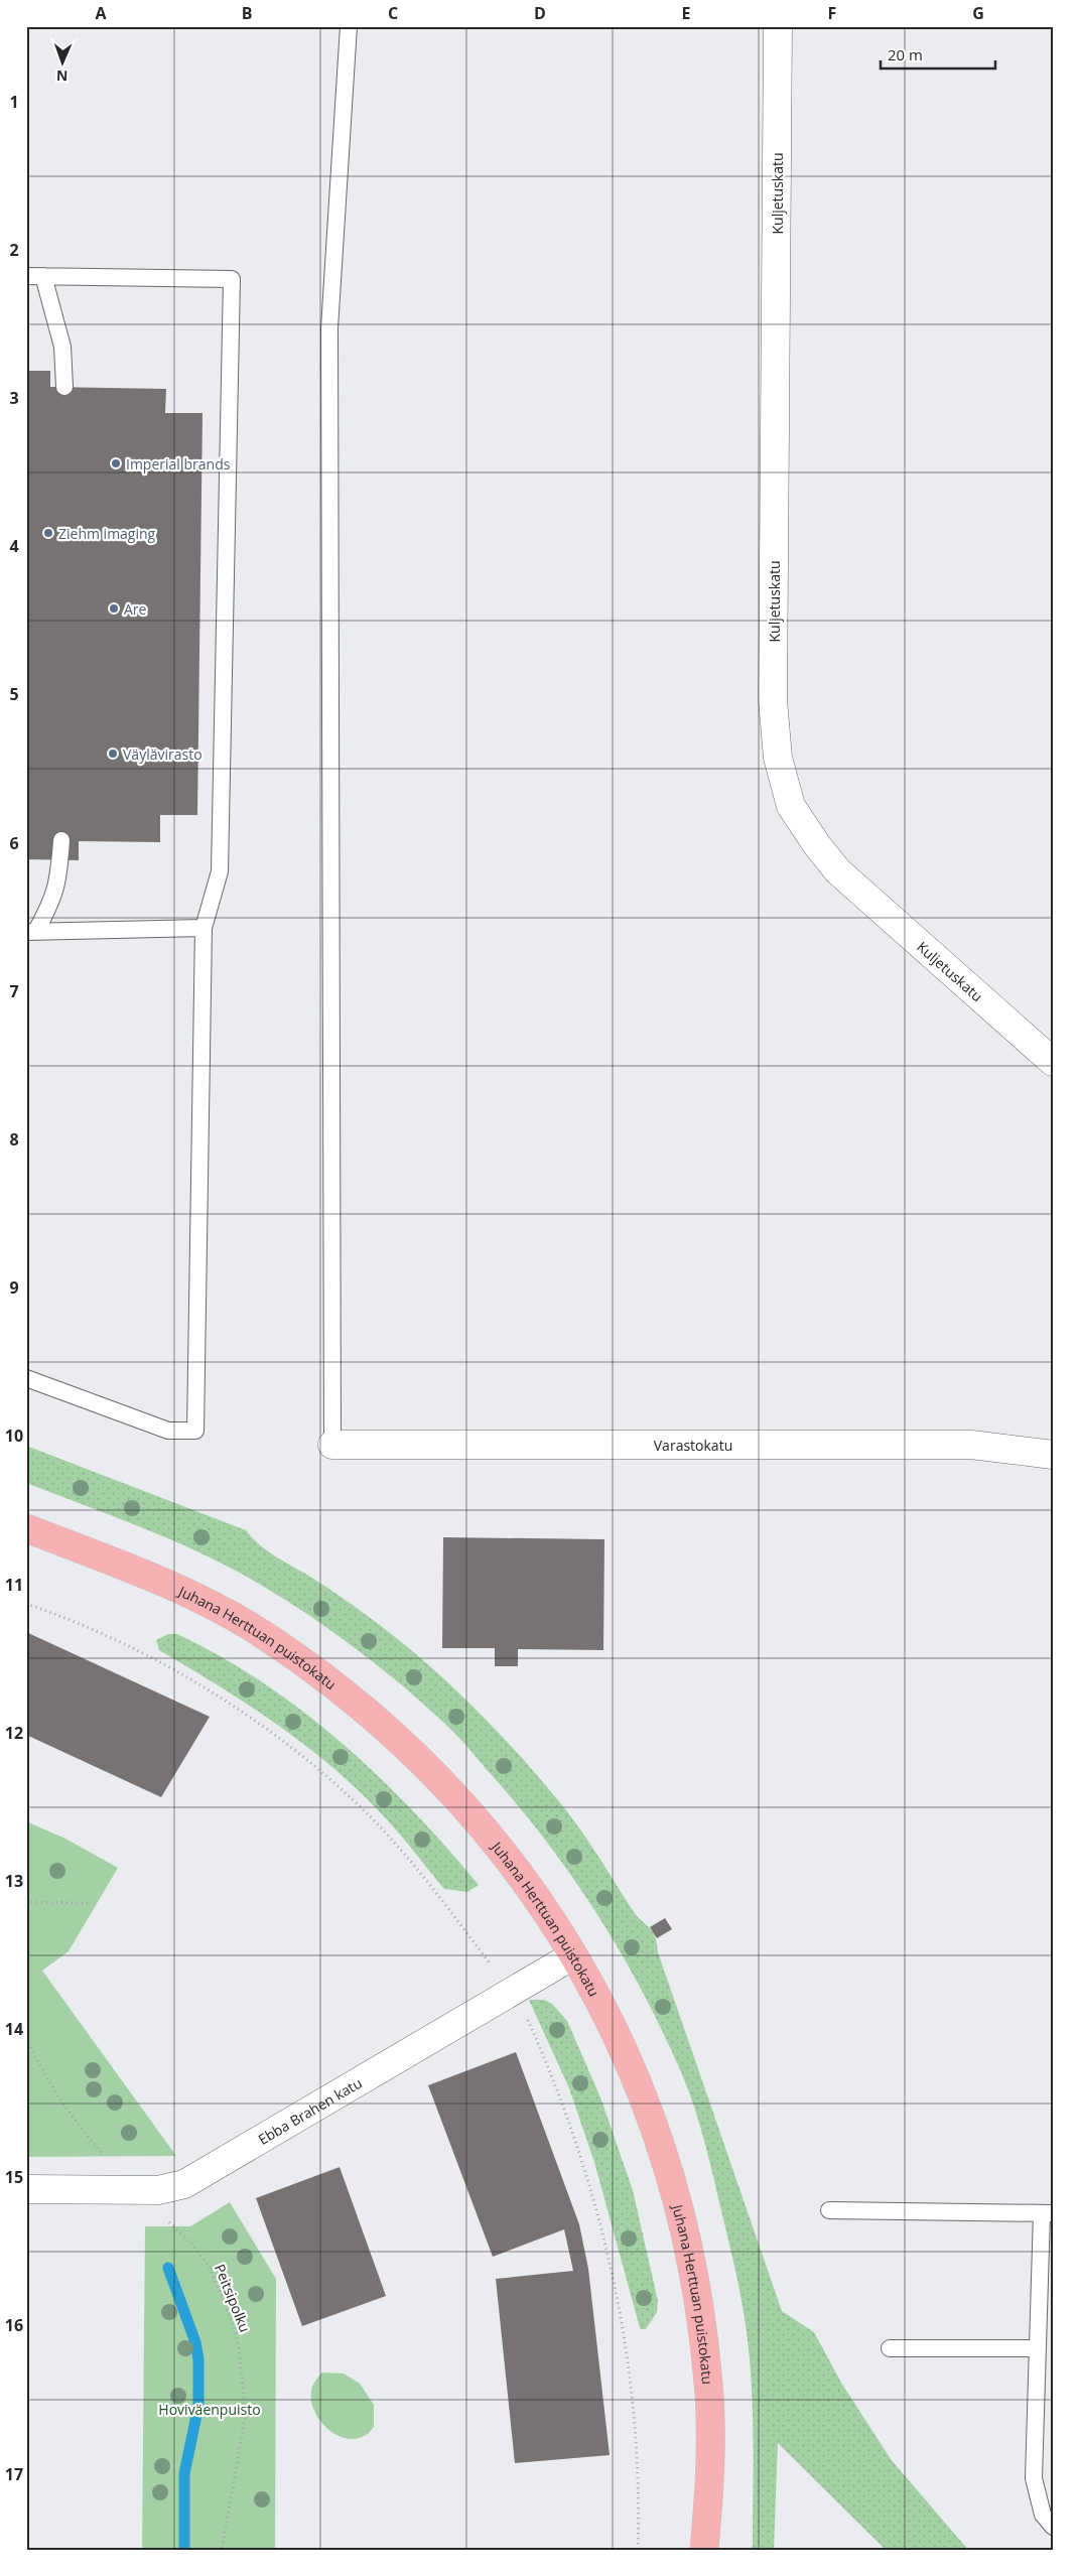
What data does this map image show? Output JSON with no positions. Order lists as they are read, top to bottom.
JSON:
{
  "streets": {
    "main road": ["Juhana Herttuan puistokatu"],
    "street": ["Kuljetuskatu", "Varastokatu", "Ebba Brahen katu"],
    "path": ["Peitsipolku"]
  },
  "crossings": [
    ["Juhana Herttuan puistokatu", "Ebba Brahen katu"]
  ],
  "parks": ["Hoviväenpuisto"],
  "places": [
    "Imperial brands",
    "Ziehm imaging",
    "Are",
    "Väylävirasto"
  ],
  "scale_bar": "20 m",
  "north": "bottom",
  "grid": {
    "columns": [
      "A",
      "B",
      "C",
      "D",
      "E",
      "F",
      "G"
    ],
    "rows": [
      "1",
      "2",
      "3",
      "4",
      "5",
      "6",
      "7",
      "8",
      "9",
      "10",
      "11",
      "12",
      "13",
      "14",
      "15",
      "16",
      "17"
    ]
  }
}
